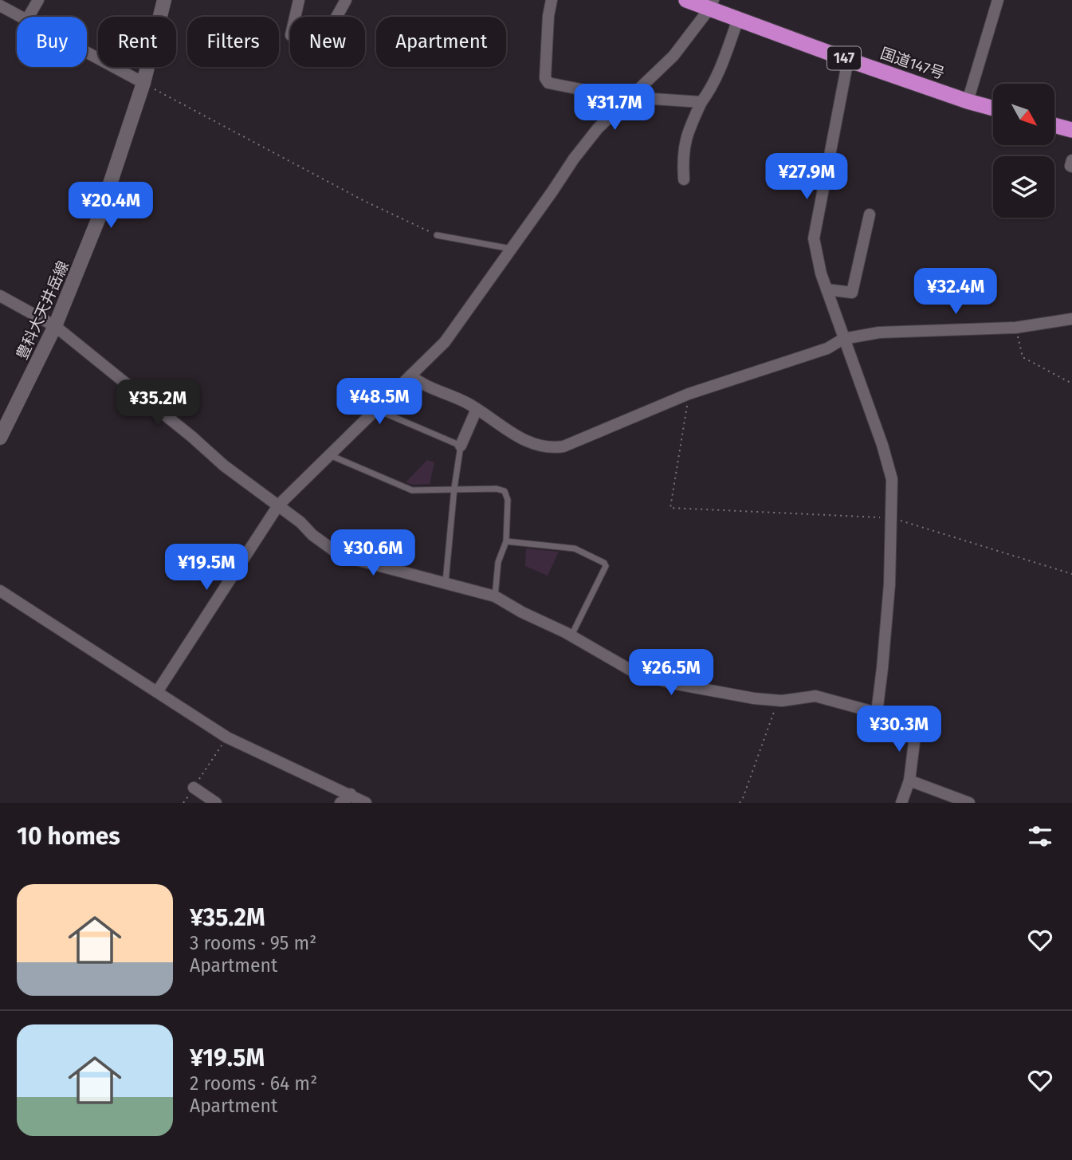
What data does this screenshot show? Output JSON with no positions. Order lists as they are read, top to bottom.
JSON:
{
  "streets": {
    "highway": ["147", "国道147号"],
    "main road": ["豊科大天井岳線"]
  },
  "north": "bottom right",
  "page": {
    "chip": [
      "Buy",
      "Rent",
      "Filters",
      "New",
      "Apartment"
    ],
    "price": [
      "¥31.7M",
      "¥27.9M",
      "¥20.4M",
      "¥32.4M",
      "¥48.5M",
      "¥35.2M",
      "¥30.6M",
      "¥19.5M",
      "¥26.5M",
      "¥30.3M"
    ],
    "heading": "10 homes",
    "list": [
      {
        "name": "¥35.2M",
        "note": "3 rooms · 95 m² · Apartment"
      },
      {
        "name": "¥19.5M",
        "note": "2 rooms · 64 m² · Apartment"
      }
    ]
  }
}
